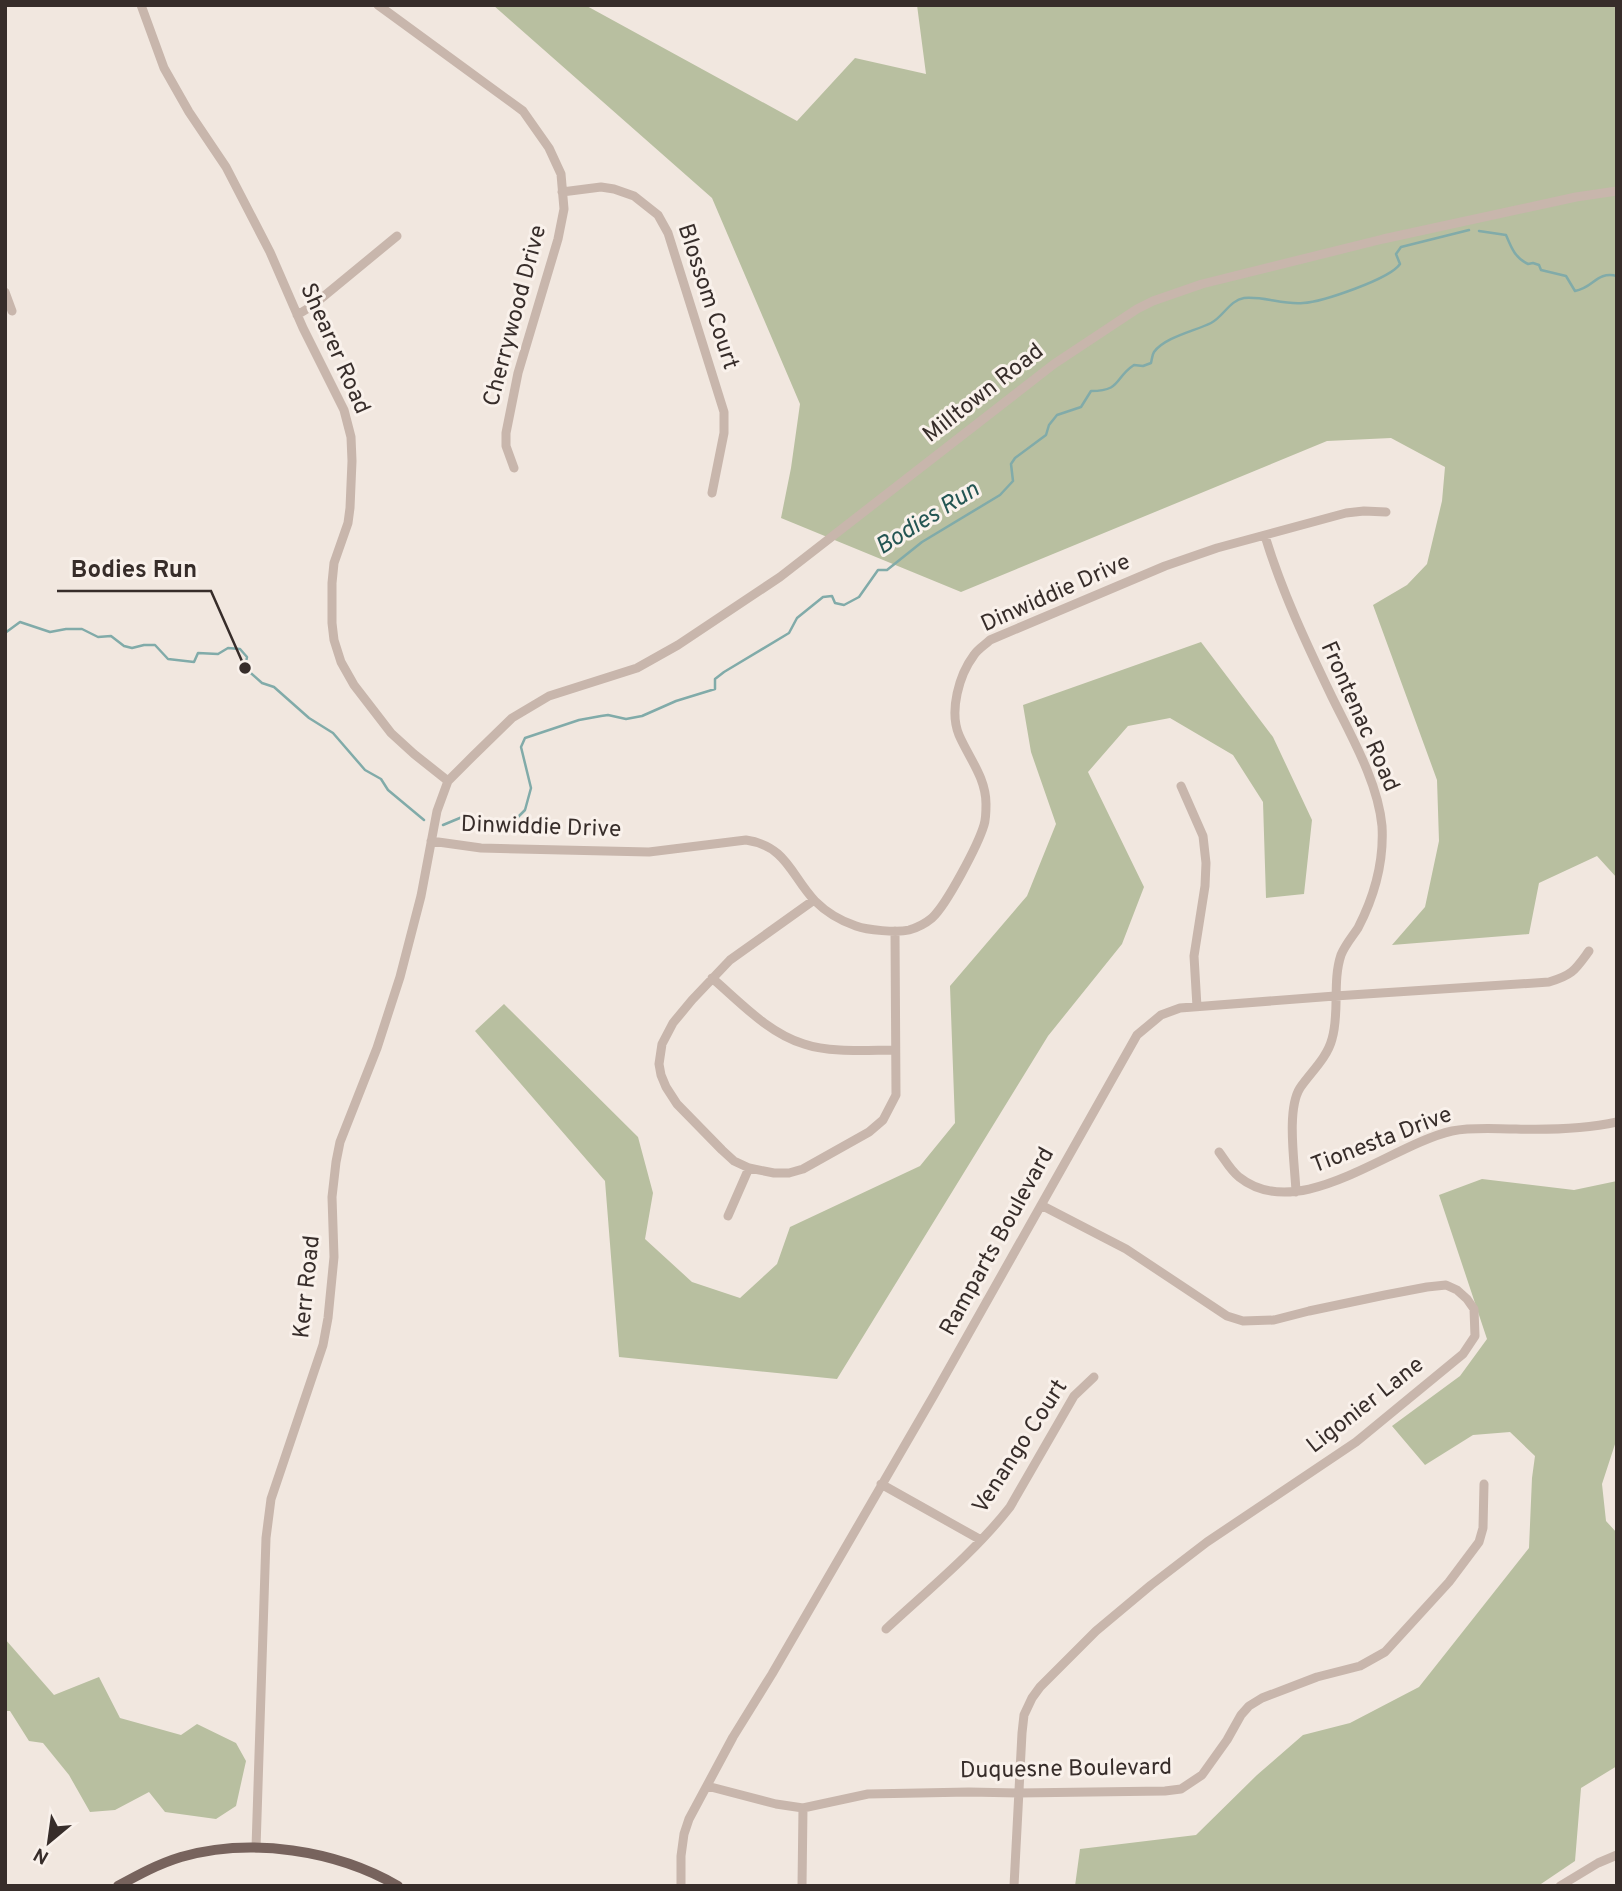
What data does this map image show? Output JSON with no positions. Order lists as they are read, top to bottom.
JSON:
{
  "streets": {
    "street": [
      "Blossom Court",
      "Cherrywood Drive",
      "Shearer Road",
      "Milltown Road",
      "Dinwiddie Drive",
      "Frontenac Road",
      "Tionesta Drive",
      "Ramparts Boulevard",
      "Kerr Road",
      "Ligonier Lane",
      "Venango Court",
      "Duquesne Boulevard"
    ]
  },
  "crossings": [
    ["Blossom Court", "Cherrywood Drive"],
    ["Shearer Road", "Milltown Road"],
    ["Shearer Road", "Kerr Road"],
    ["Milltown Road", "Kerr Road"],
    ["Dinwiddie Drive", "Frontenac Road"],
    ["Dinwiddie Drive", "Kerr Road"],
    ["Frontenac Road", "Tionesta Drive"],
    ["Frontenac Road", "Ramparts Boulevard"],
    ["Ramparts Boulevard", "Ligonier Lane"],
    ["Ramparts Boulevard", "Venango Court"],
    ["Ramparts Boulevard", "Duquesne Boulevard"],
    ["Ligonier Lane", "Duquesne Boulevard"]
  ],
  "water": ["Bodies Run"],
  "places": ["Bodies Run"],
  "north": "bottom left"
}
